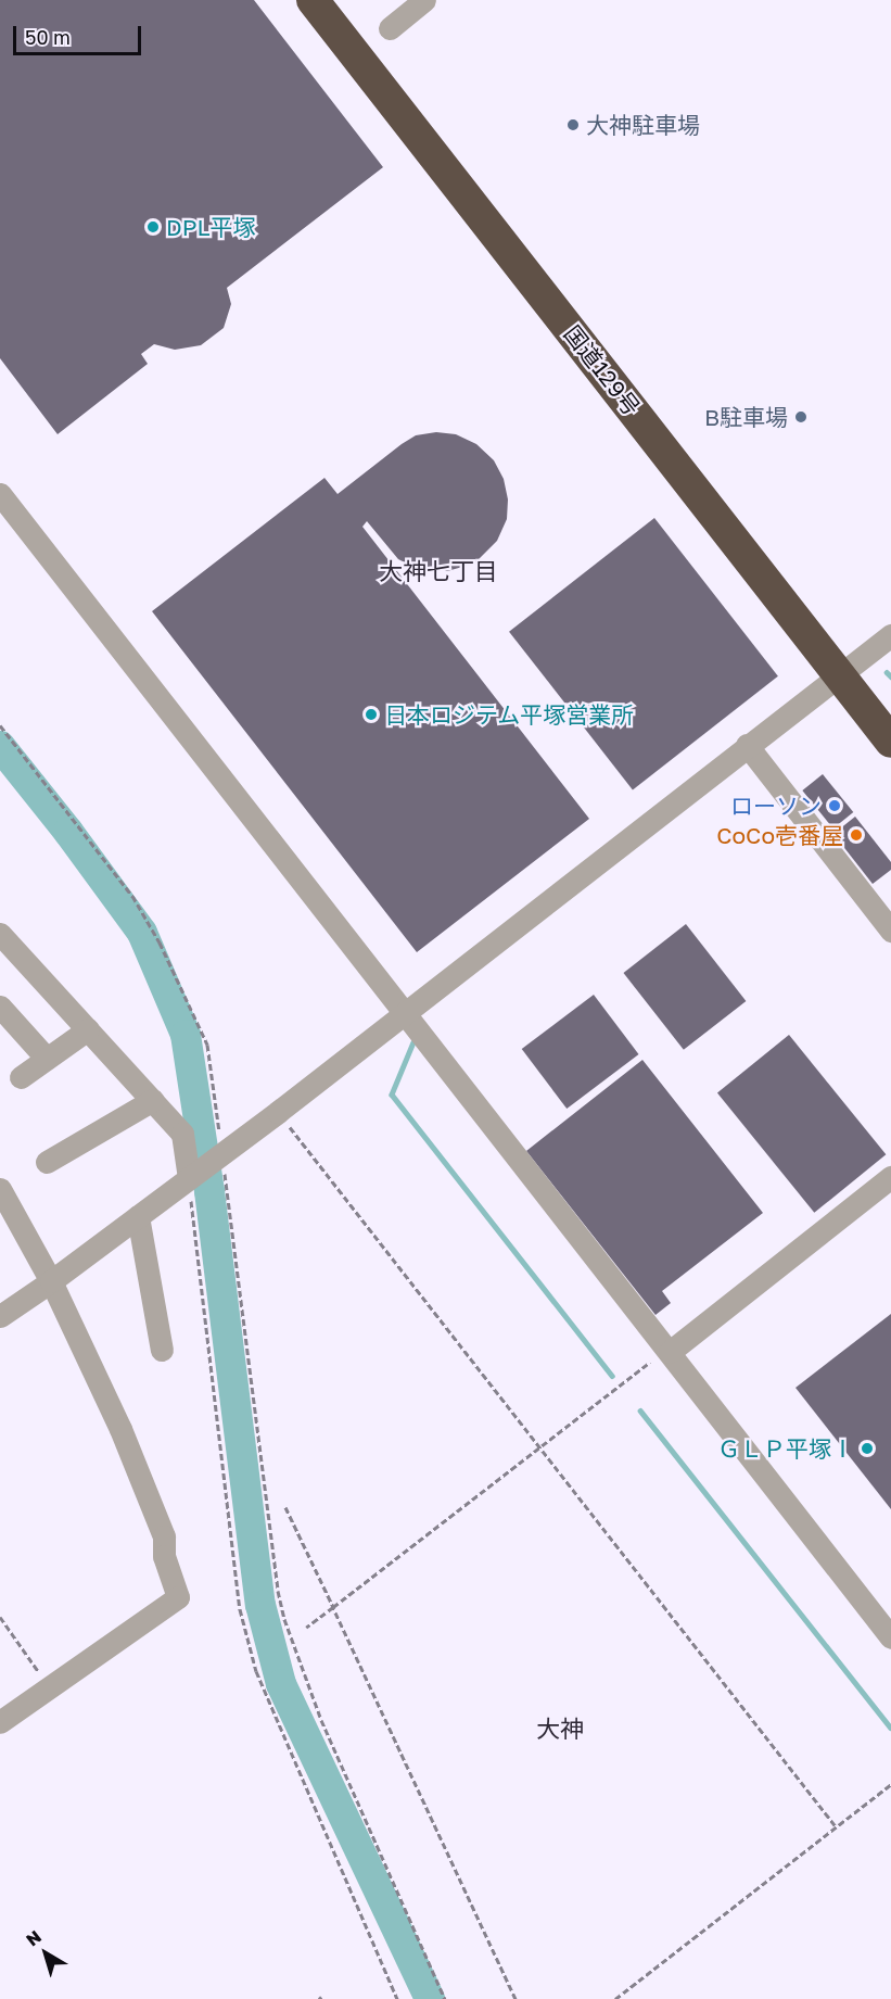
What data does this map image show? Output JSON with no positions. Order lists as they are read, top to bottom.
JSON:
{
  "streets": {
    "highway": ["国道129号"]
  },
  "districts": ["大神七丁目", "大神"],
  "places": [
    "大神駐車場",
    "DPL平塚",
    "B駐車場",
    "日本ロジテム平塚営業所",
    "ローソン",
    "CoCo壱番屋",
    "ＧＬＰ平塚Ⅰ"
  ],
  "scale_bar": "50 m",
  "north": "top left"
}
